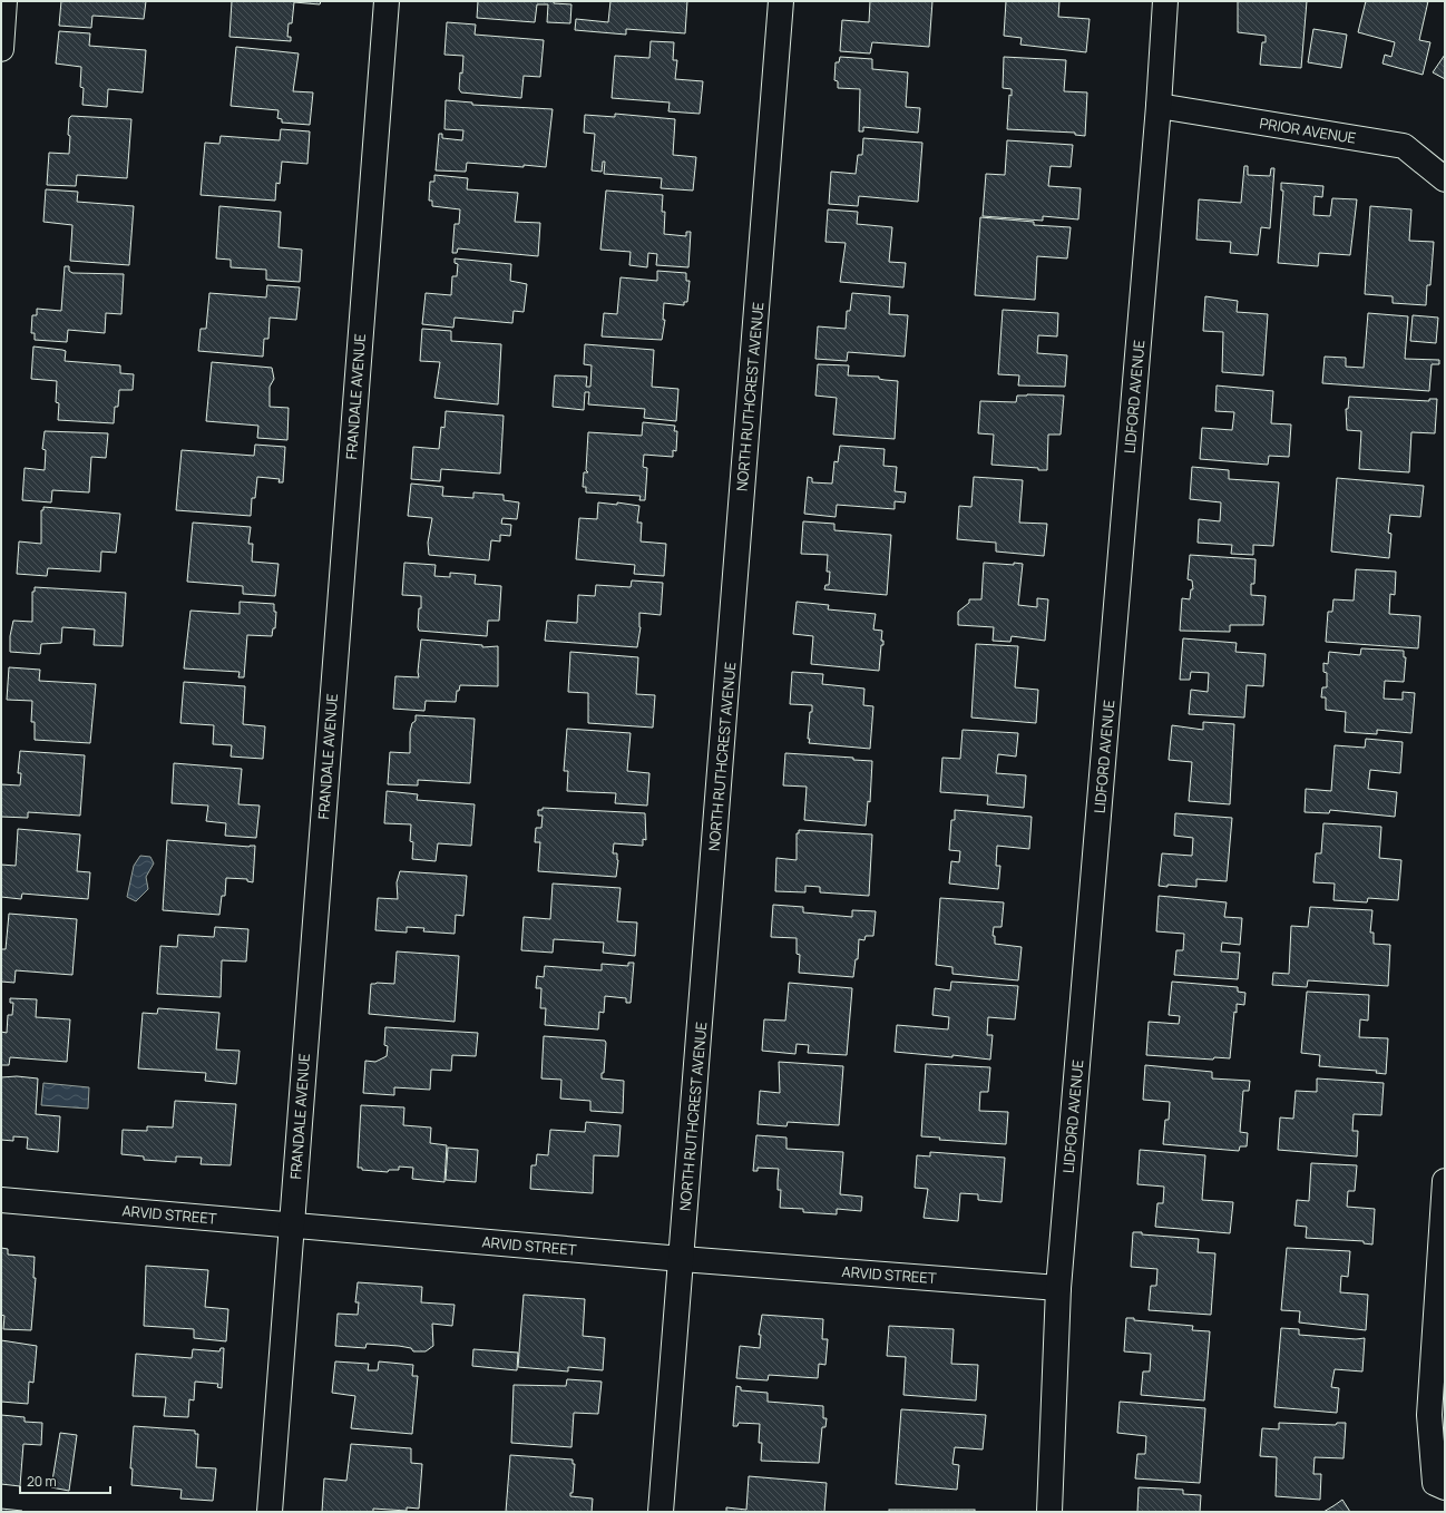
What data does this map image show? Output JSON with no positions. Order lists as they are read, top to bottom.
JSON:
{
  "streets": {
    "street": [
      "PRIOR AVENUE",
      "FRANDALE AVENUE",
      "NORTH RUTHCREST AVENUE",
      "LIDFORD AVENUE",
      "ARVID STREET"
    ]
  },
  "crossings": [
    ["PRIOR AVENUE", "LIDFORD AVENUE"],
    ["FRANDALE AVENUE", "ARVID STREET"],
    ["NORTH RUTHCREST AVENUE", "ARVID STREET"],
    ["LIDFORD AVENUE", "ARVID STREET"]
  ],
  "scale_bar": "20 m"
}
